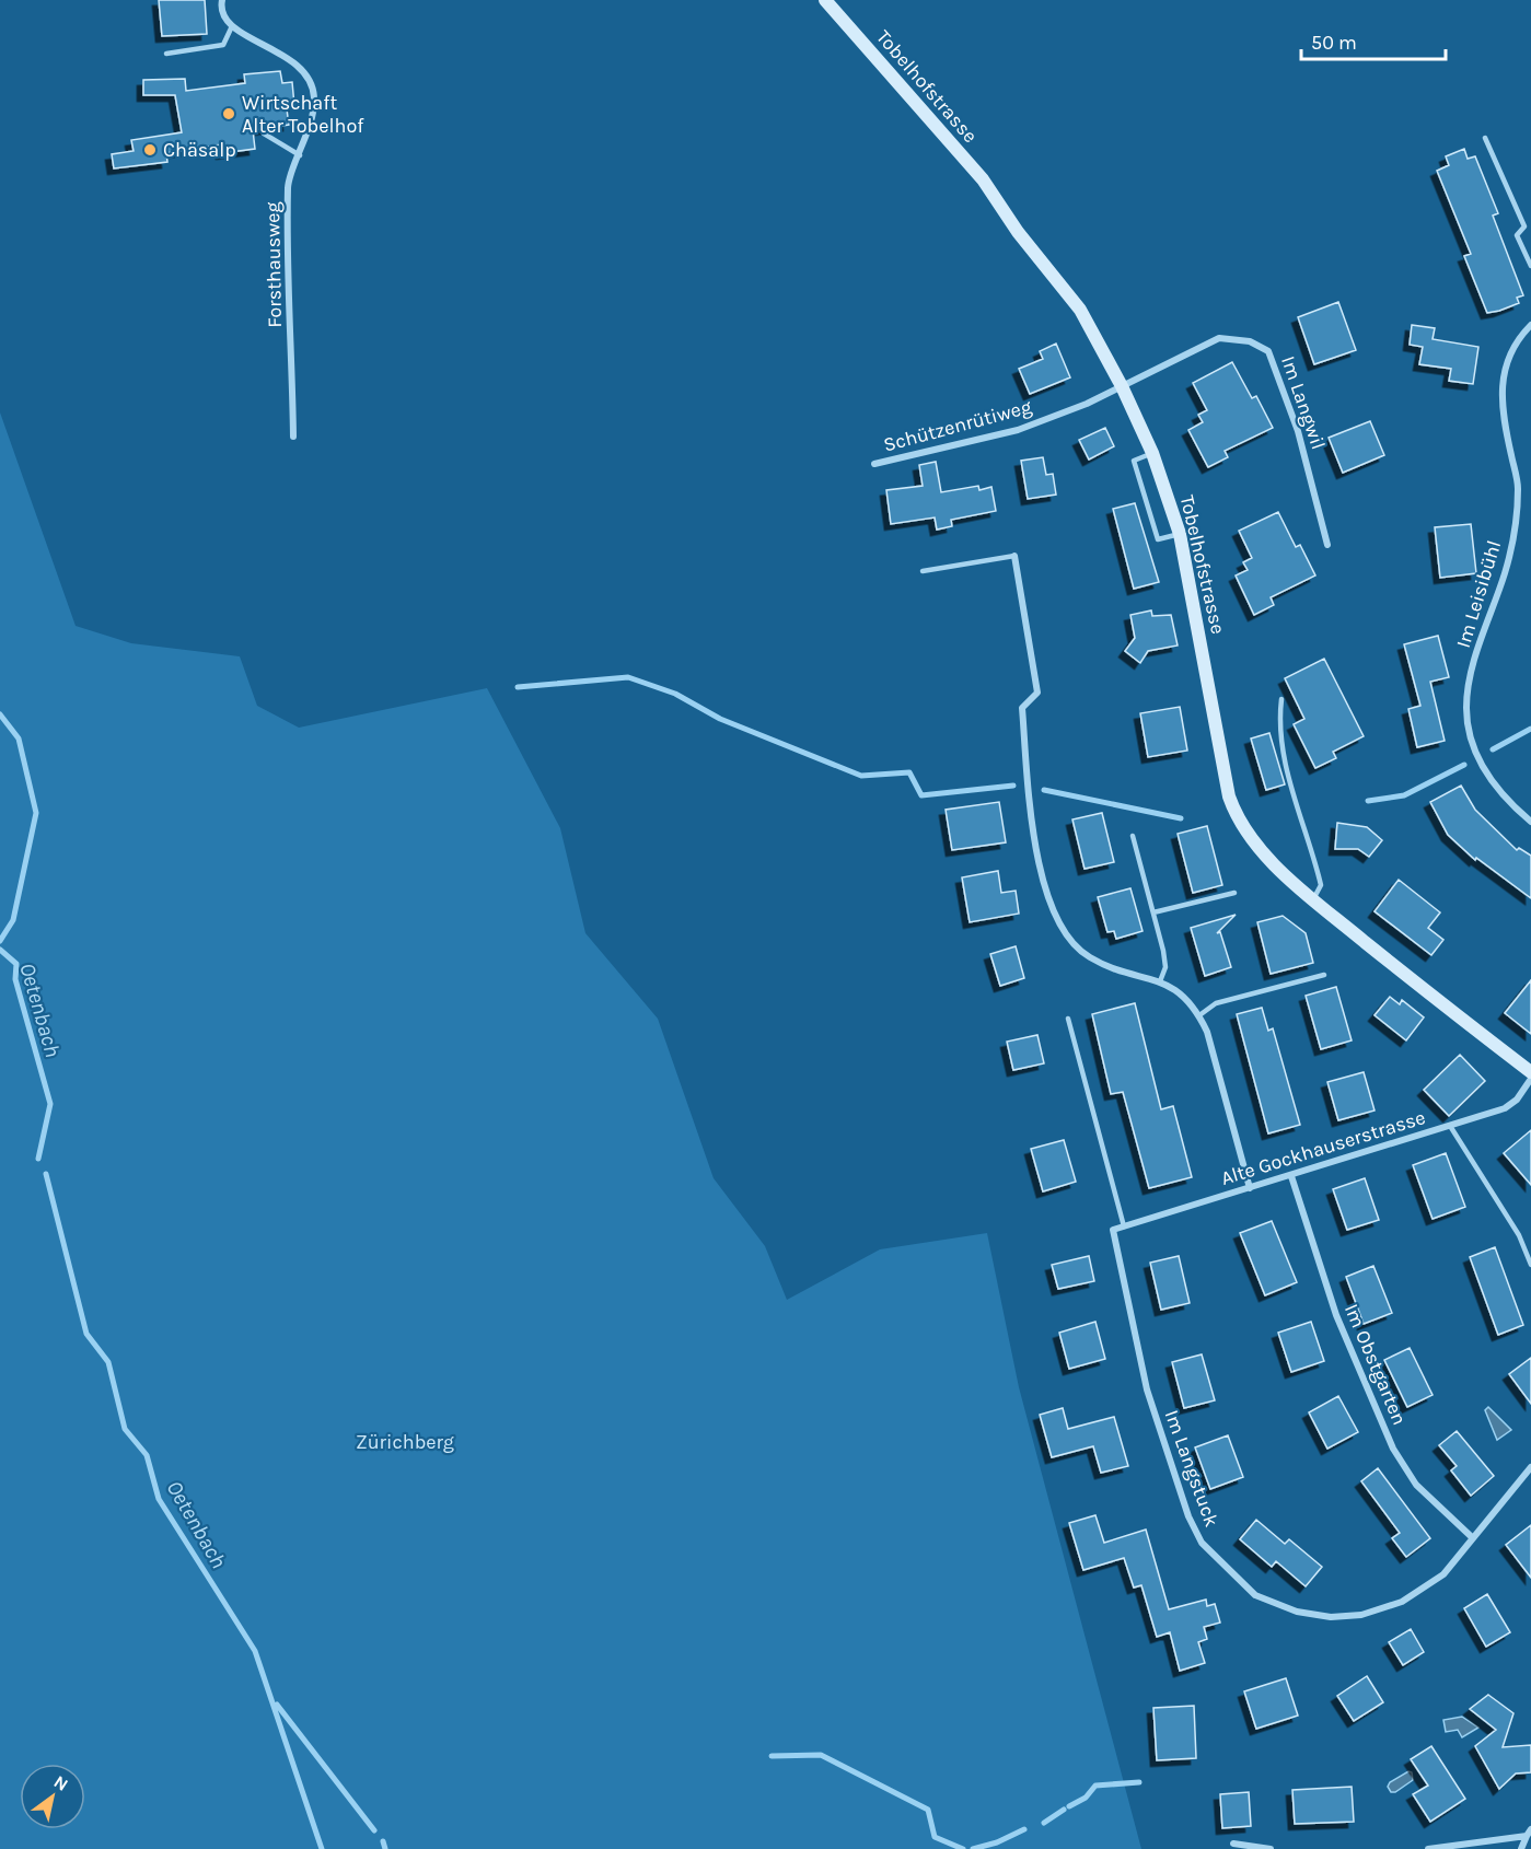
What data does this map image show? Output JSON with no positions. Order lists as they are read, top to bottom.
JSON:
{
  "streets": {
    "main road": ["Tobelhofstrasse"],
    "street": [
      "Forsthausweg",
      "Im Langwil",
      "Schützenrütiweg",
      "Im Leisibühl",
      "Alte Gockhauserstrasse",
      "Im Obstgarten",
      "Im Langstuck"
    ]
  },
  "crossings": [
    ["Tobelhofstrasse", "Im Langwil"],
    ["Tobelhofstrasse", "Schützenrütiweg"],
    ["Im Langwil", "Schützenrütiweg"],
    ["Alte Gockhauserstrasse", "Im Obstgarten"],
    ["Alte Gockhauserstrasse", "Im Langstuck"],
    ["Im Obstgarten", "Im Langstuck"]
  ],
  "water": ["Oetenbach"],
  "parks": ["Zürichberg"],
  "places": ["Wirtschaft Alter Tobelhof", "Chäsalp"],
  "scale_bar": "50 m",
  "north": "top right"
}
